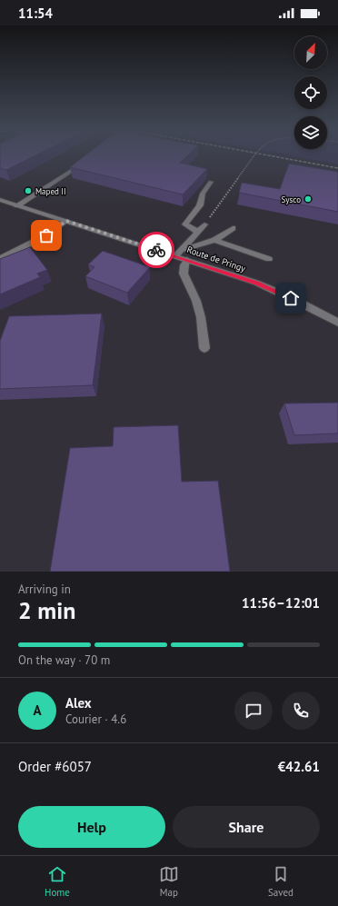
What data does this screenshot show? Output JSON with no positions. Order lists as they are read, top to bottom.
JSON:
{
  "streets": {
    "street": ["Route de Pringy"]
  },
  "places": ["Maped II", "Sysco"],
  "north": "top right",
  "page": {
    "status": "11:54",
    "heading": ["2 min", "Arriving in", "11:56–12:01"],
    "panel": [
      "Alex",
      "Courier · 4.6",
      "Order #6057",
      "€42.61"
    ],
    "bar": "On the way · 70 m",
    "round": "A",
    "buttons": ["Help", "Share"],
    "tabs": ["Home", "Map", "Saved"]
  }
}
